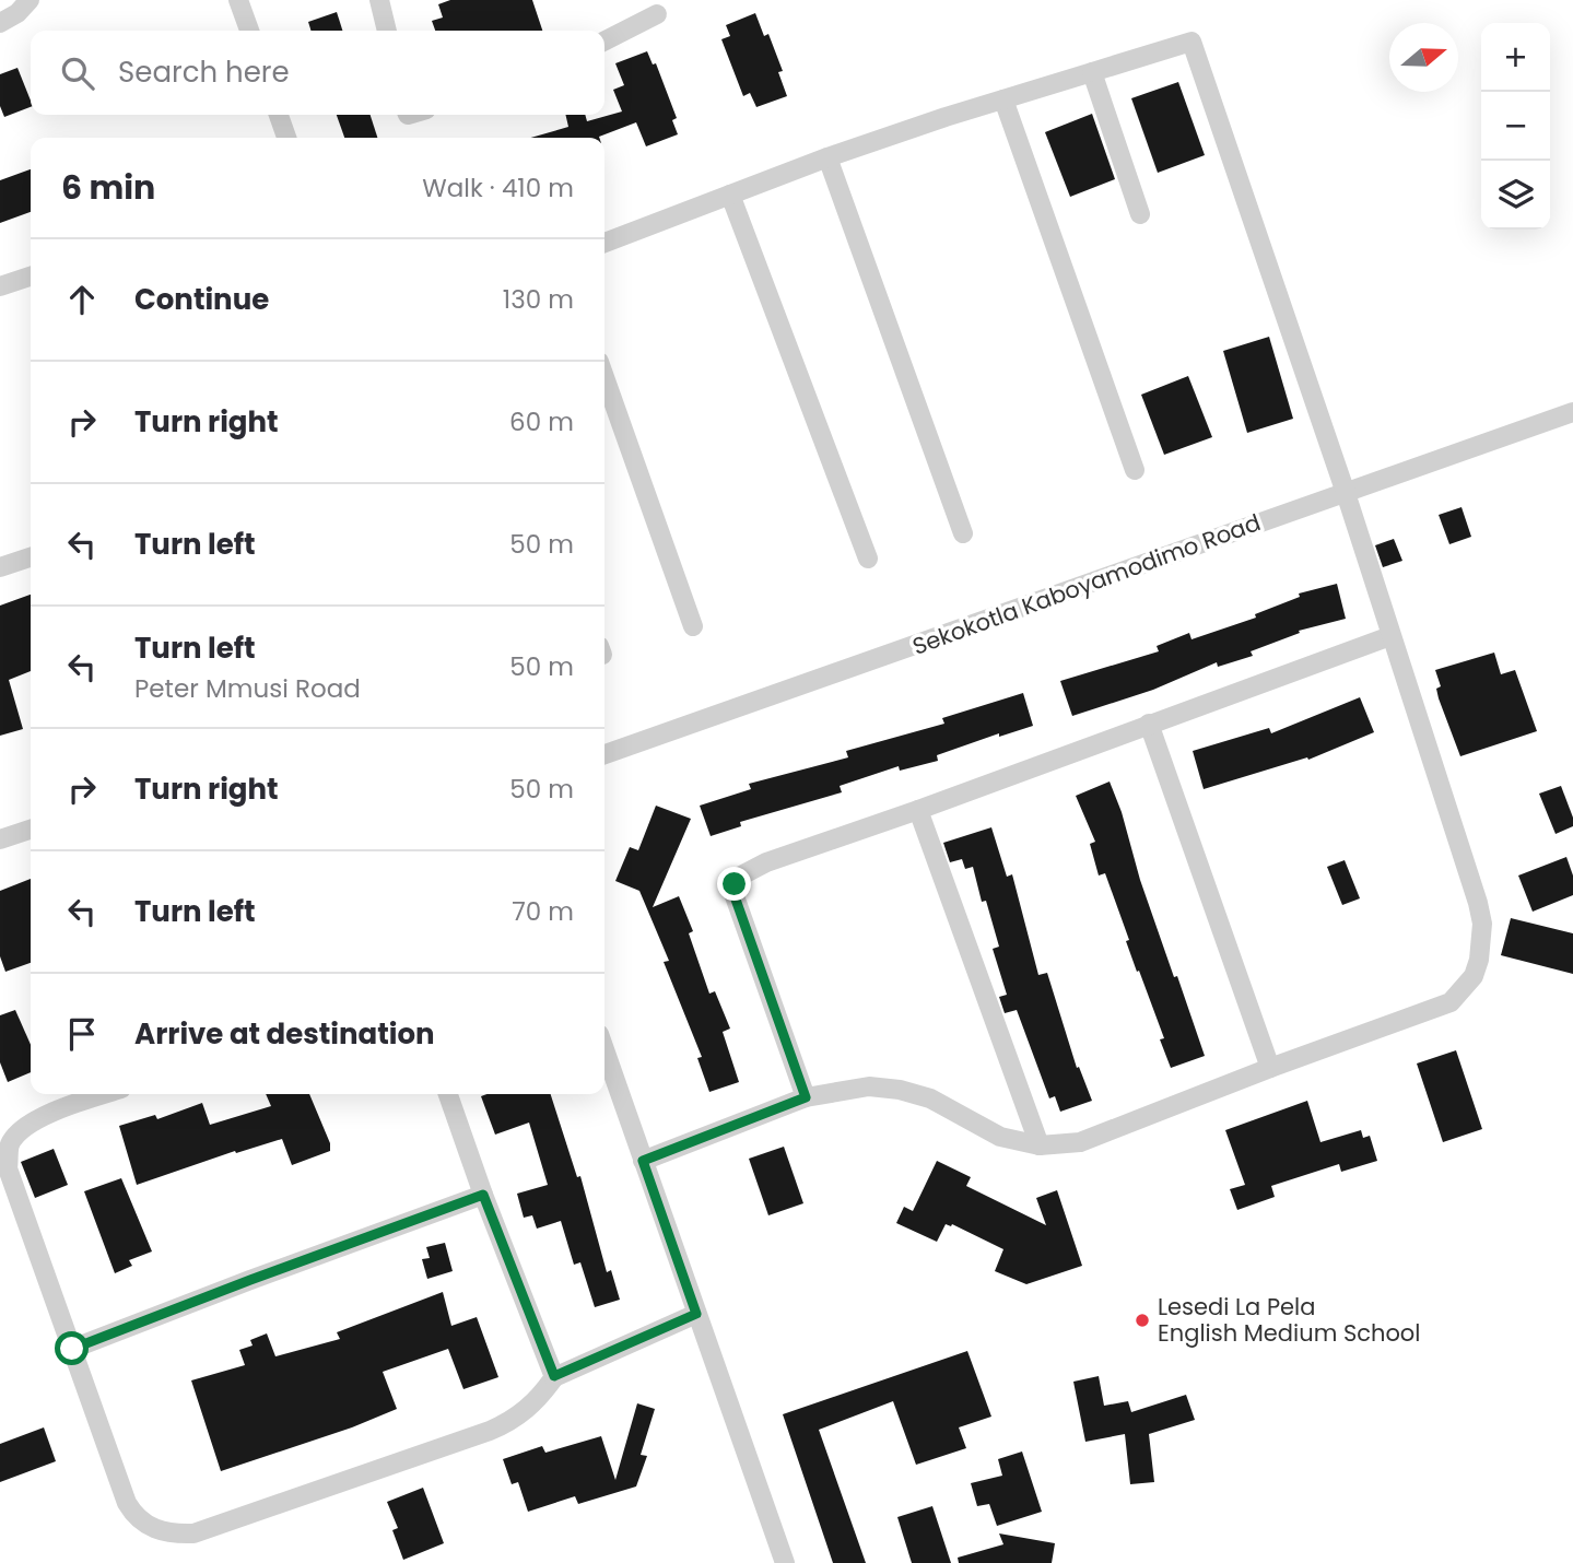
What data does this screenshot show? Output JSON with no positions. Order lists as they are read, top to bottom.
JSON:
{
  "streets": {
    "street": ["Sekokotla Kaboyamodimo Road"]
  },
  "places": ["Lesedi La Pela English Medium School"],
  "north": "right",
  "page": {
    "map_buttons": ["+", "−"],
    "search": "Search here",
    "heading": ["6 min", "Walk · 410 m"],
    "list": [
      ["Continue", "130 m"],
      ["Turn right", "60 m"],
      ["Turn left", "50 m"],
      ["Turn left", "Peter Mmusi Road", "50 m"],
      ["Turn right", "50 m"],
      ["Turn left", "70 m"],
      "Arrive at destination"
    ]
  }
}
